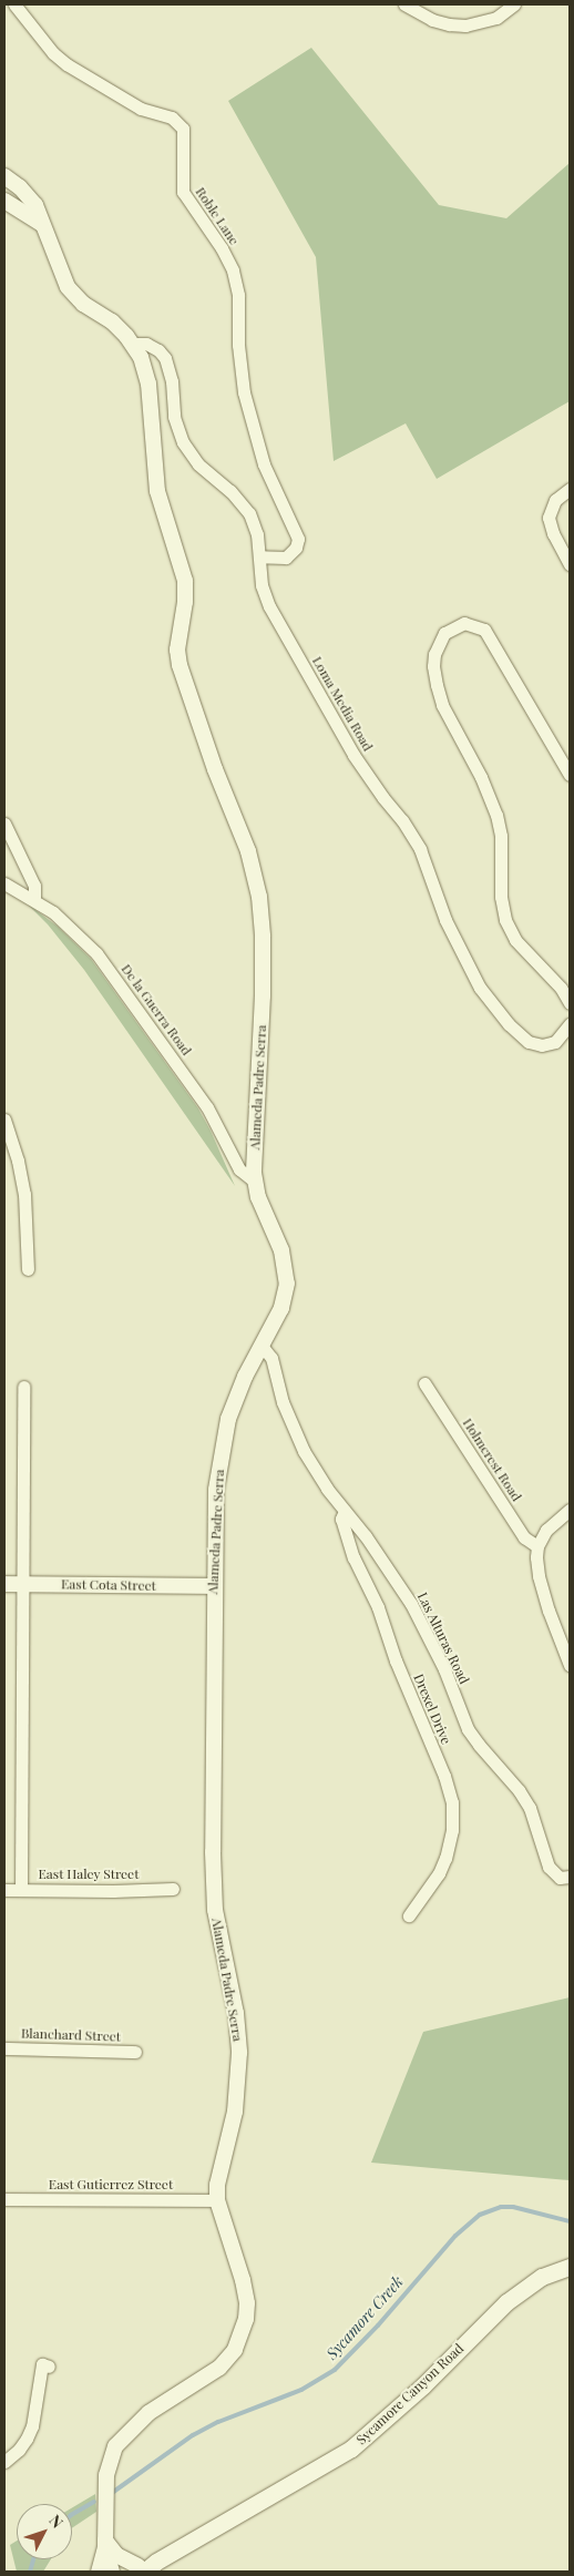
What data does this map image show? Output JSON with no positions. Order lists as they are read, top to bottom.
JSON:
{
  "streets": {
    "main road": ["Sycamore Canyon Road"],
    "street": [
      "Roble Lane",
      "Loma Media Road",
      "De la Guerra Road",
      "Alameda Padre Serra",
      "Holmcrest Road",
      "East Cota Street",
      "Las Alturas Road",
      "Drexel Drive",
      "East Haley Street",
      "Blanchard Street",
      "East Gutierrez Street"
    ]
  },
  "crossings": [
    ["Roble Lane", "Loma Media Road"],
    ["Loma Media Road", "Alameda Padre Serra"],
    ["De la Guerra Road", "Alameda Padre Serra"],
    ["Alameda Padre Serra", "East Cota Street"],
    ["Alameda Padre Serra", "Las Alturas Road"],
    ["Alameda Padre Serra", "East Gutierrez Street"],
    ["Las Alturas Road", "Drexel Drive"]
  ],
  "water": ["Sycamore Creek"],
  "north": "top right"
}
